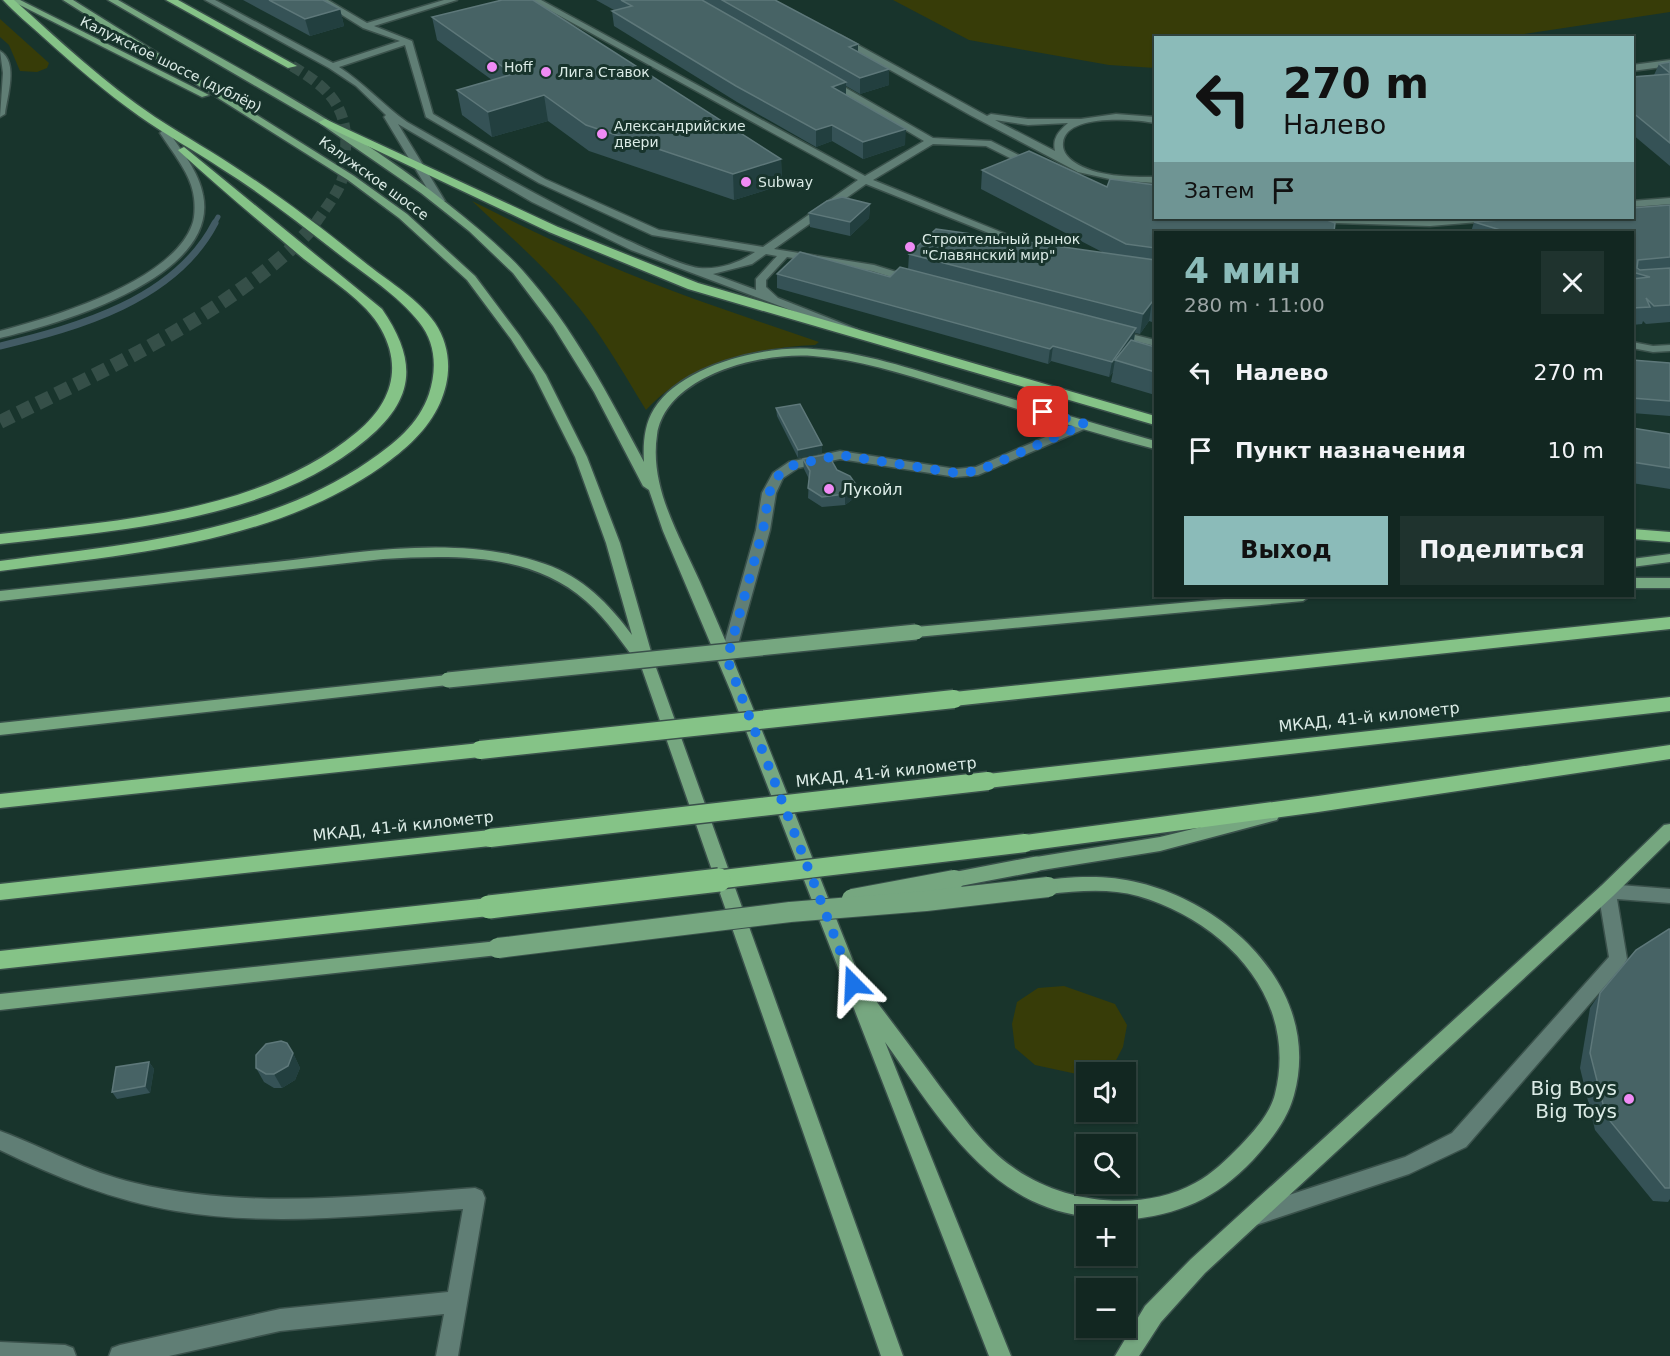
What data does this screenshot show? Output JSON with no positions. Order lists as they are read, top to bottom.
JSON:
{
  "streets": {
    "highway": ["МКАД, 41-й километр"],
    "main road": ["Калужское шоссе (дублёр)", "Калужское шоссе"]
  },
  "crossings": [
    ["Калужское шоссе (дублёр)", "Калужское шоссе"]
  ],
  "places": [
    "Hoff",
    "Лига Ставок",
    "Александрийские двери",
    "Subway",
    "Строительный рынок \"Славянский мир\"",
    "Лукойл",
    "Big Boys Big Toys"
  ],
  "page": {
    "turn": ["270 m", "Налево"],
    "then": "Затем",
    "heading": ["4 мин", "280 m · 11:00"],
    "list": [
      {
        "name": "Налево",
        "value": "270 m"
      },
      {
        "name": "Пункт назначения",
        "value": "10 m"
      }
    ],
    "buttons": ["Выход", "Поделиться"],
    "map_buttons": ["+", "−"]
  }
}
